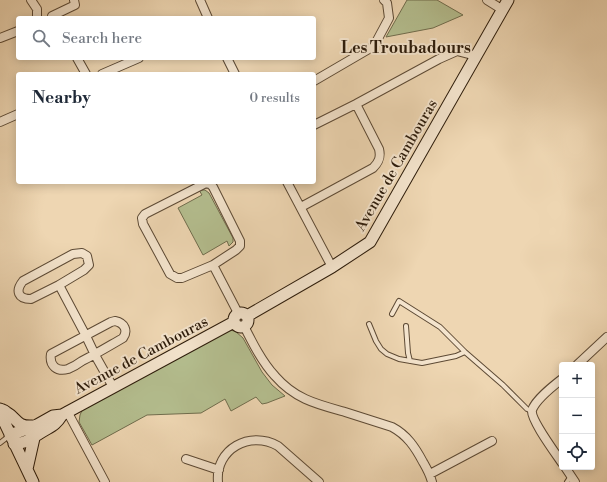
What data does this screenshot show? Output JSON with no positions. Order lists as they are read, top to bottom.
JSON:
{
  "streets": {
    "street": ["Avenue de Cambouras"]
  },
  "districts": ["Les Troubadours"],
  "page": {
    "search": "Search here",
    "heading": ["Nearby", "0 results"],
    "map_buttons": ["+", "−"]
  }
}
